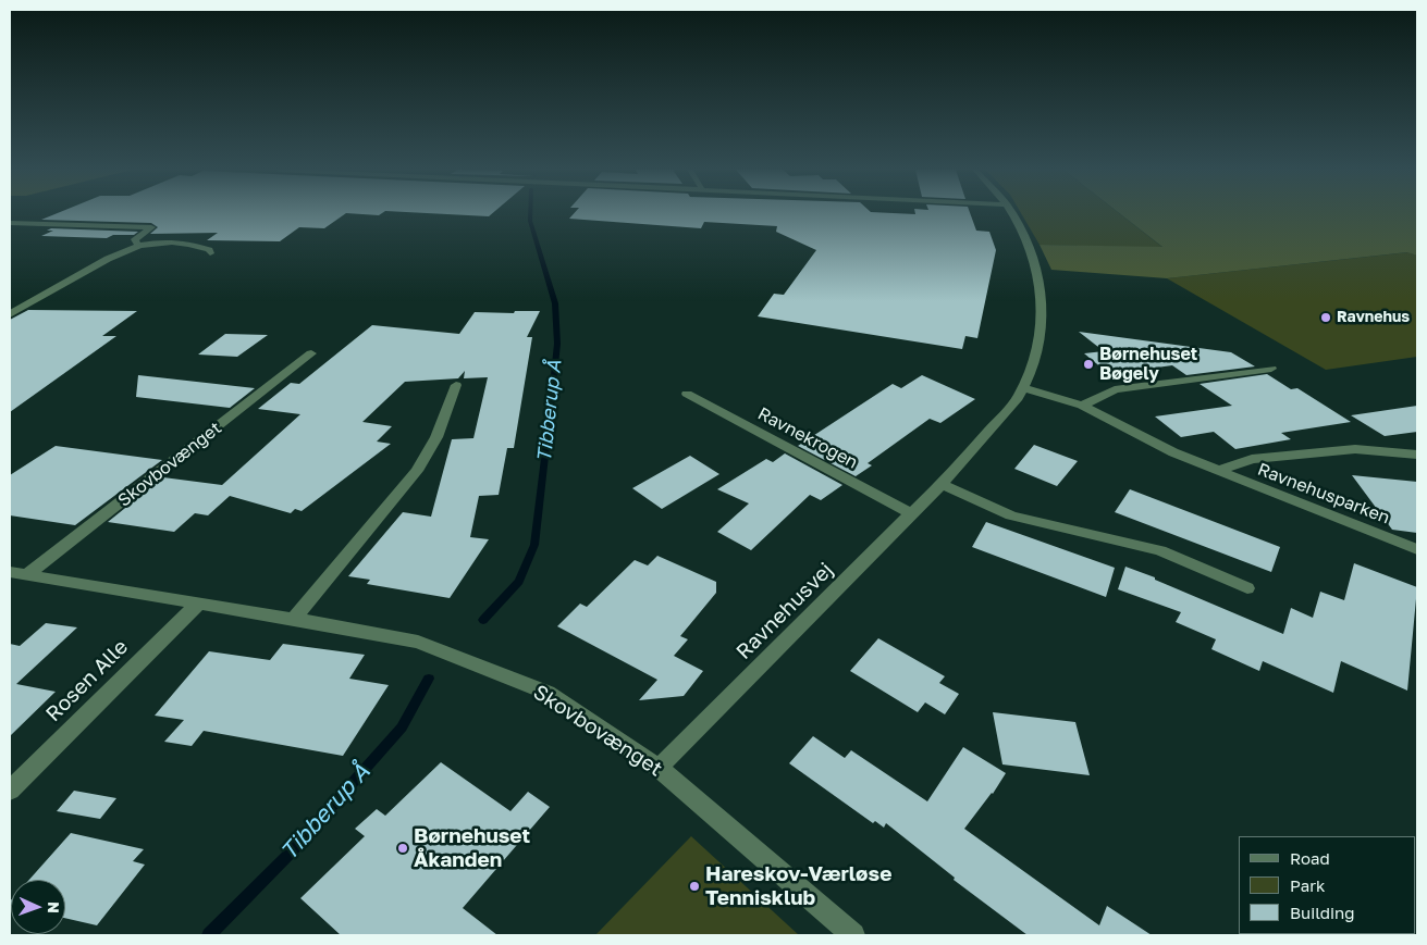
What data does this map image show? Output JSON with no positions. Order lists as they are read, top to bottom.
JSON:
{
  "streets": {
    "street": [
      "Ravnekrogen",
      "Skovbovænget",
      "Ravnehusparken",
      "Ravnehusvej",
      "Rosen Alle"
    ]
  },
  "crossings": [
    ["Ravnekrogen", "Ravnehusvej"],
    ["Skovbovænget", "Ravnehusvej"],
    ["Skovbovænget", "Rosen Alle"],
    ["Ravnehusparken", "Ravnehusvej"]
  ],
  "water": ["Tibberup Å"],
  "places": [
    "Ravnehus",
    "Børnehuset Bøgely",
    "Børnehuset Åkanden",
    "Hareskov-Værløse Tennisklub"
  ],
  "legend": ["Road", "Park", "Building"],
  "north": "right"
}
